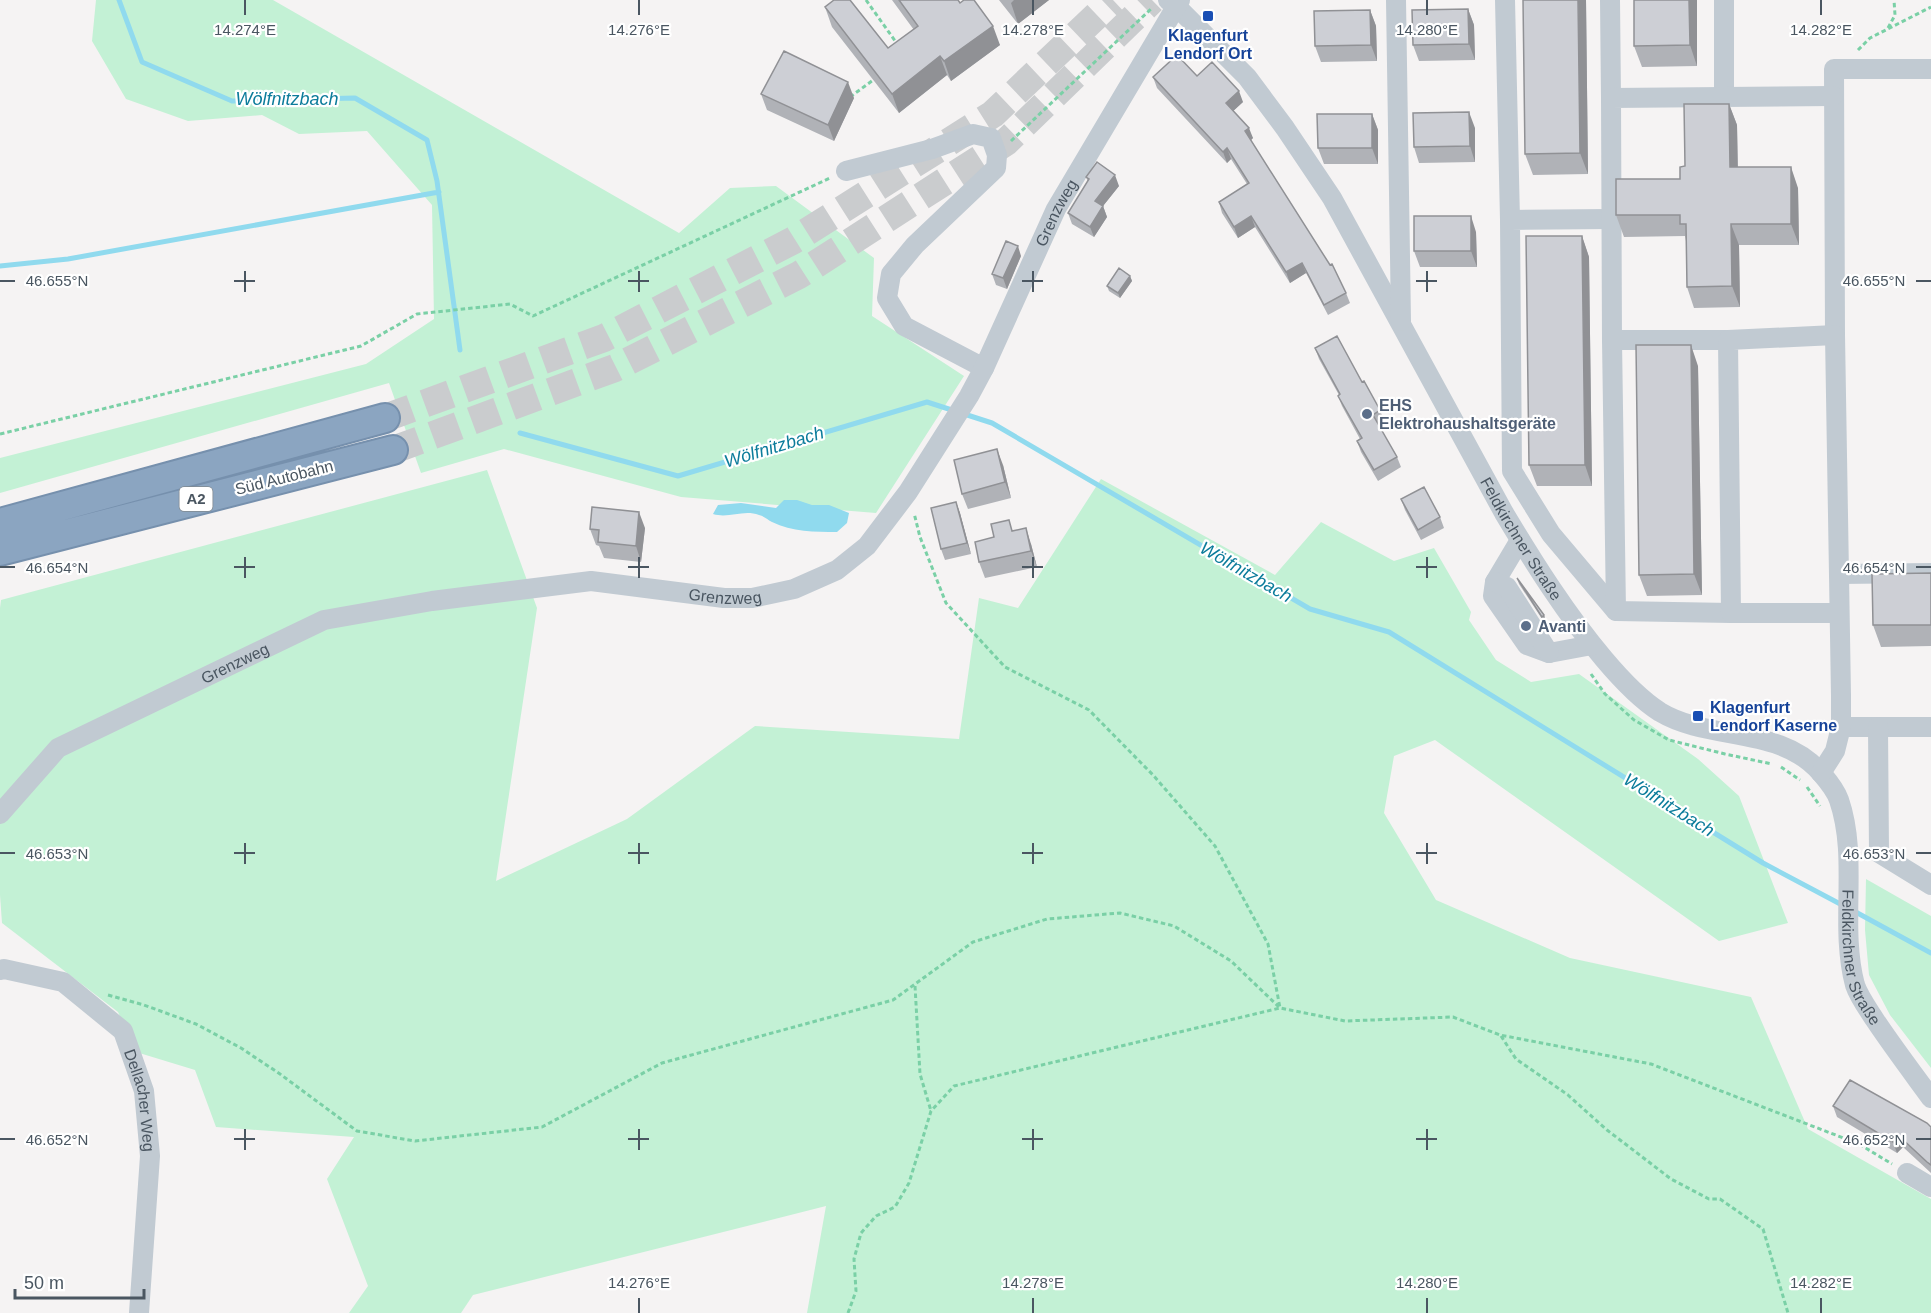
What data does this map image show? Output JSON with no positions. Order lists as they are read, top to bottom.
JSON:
{
  "streets": {
    "highway": ["Süd Autobahn", "A2"],
    "street": ["Grenzweg", "Feldkirchner Straße", "Dellacher Weg"]
  },
  "crossings": [
    ["Grenzweg", "Feldkirchner Straße"]
  ],
  "water": ["Wölfnitzbach"],
  "places": {
    "transit": ["Klagenfurt Lendorf Ort", "Klagenfurt Lendorf Kaserne"],
    "other": ["EHS Elektrohaushaltsgeräte", "Avanti"]
  },
  "scale_bar": "50 m",
  "coordinates": [
    "14.274°E",
    "14.276°E",
    "14.278°E",
    "14.280°E",
    "14.282°E",
    "46.655°N",
    "46.654°N",
    "46.653°N",
    "46.652°N"
  ]
}
